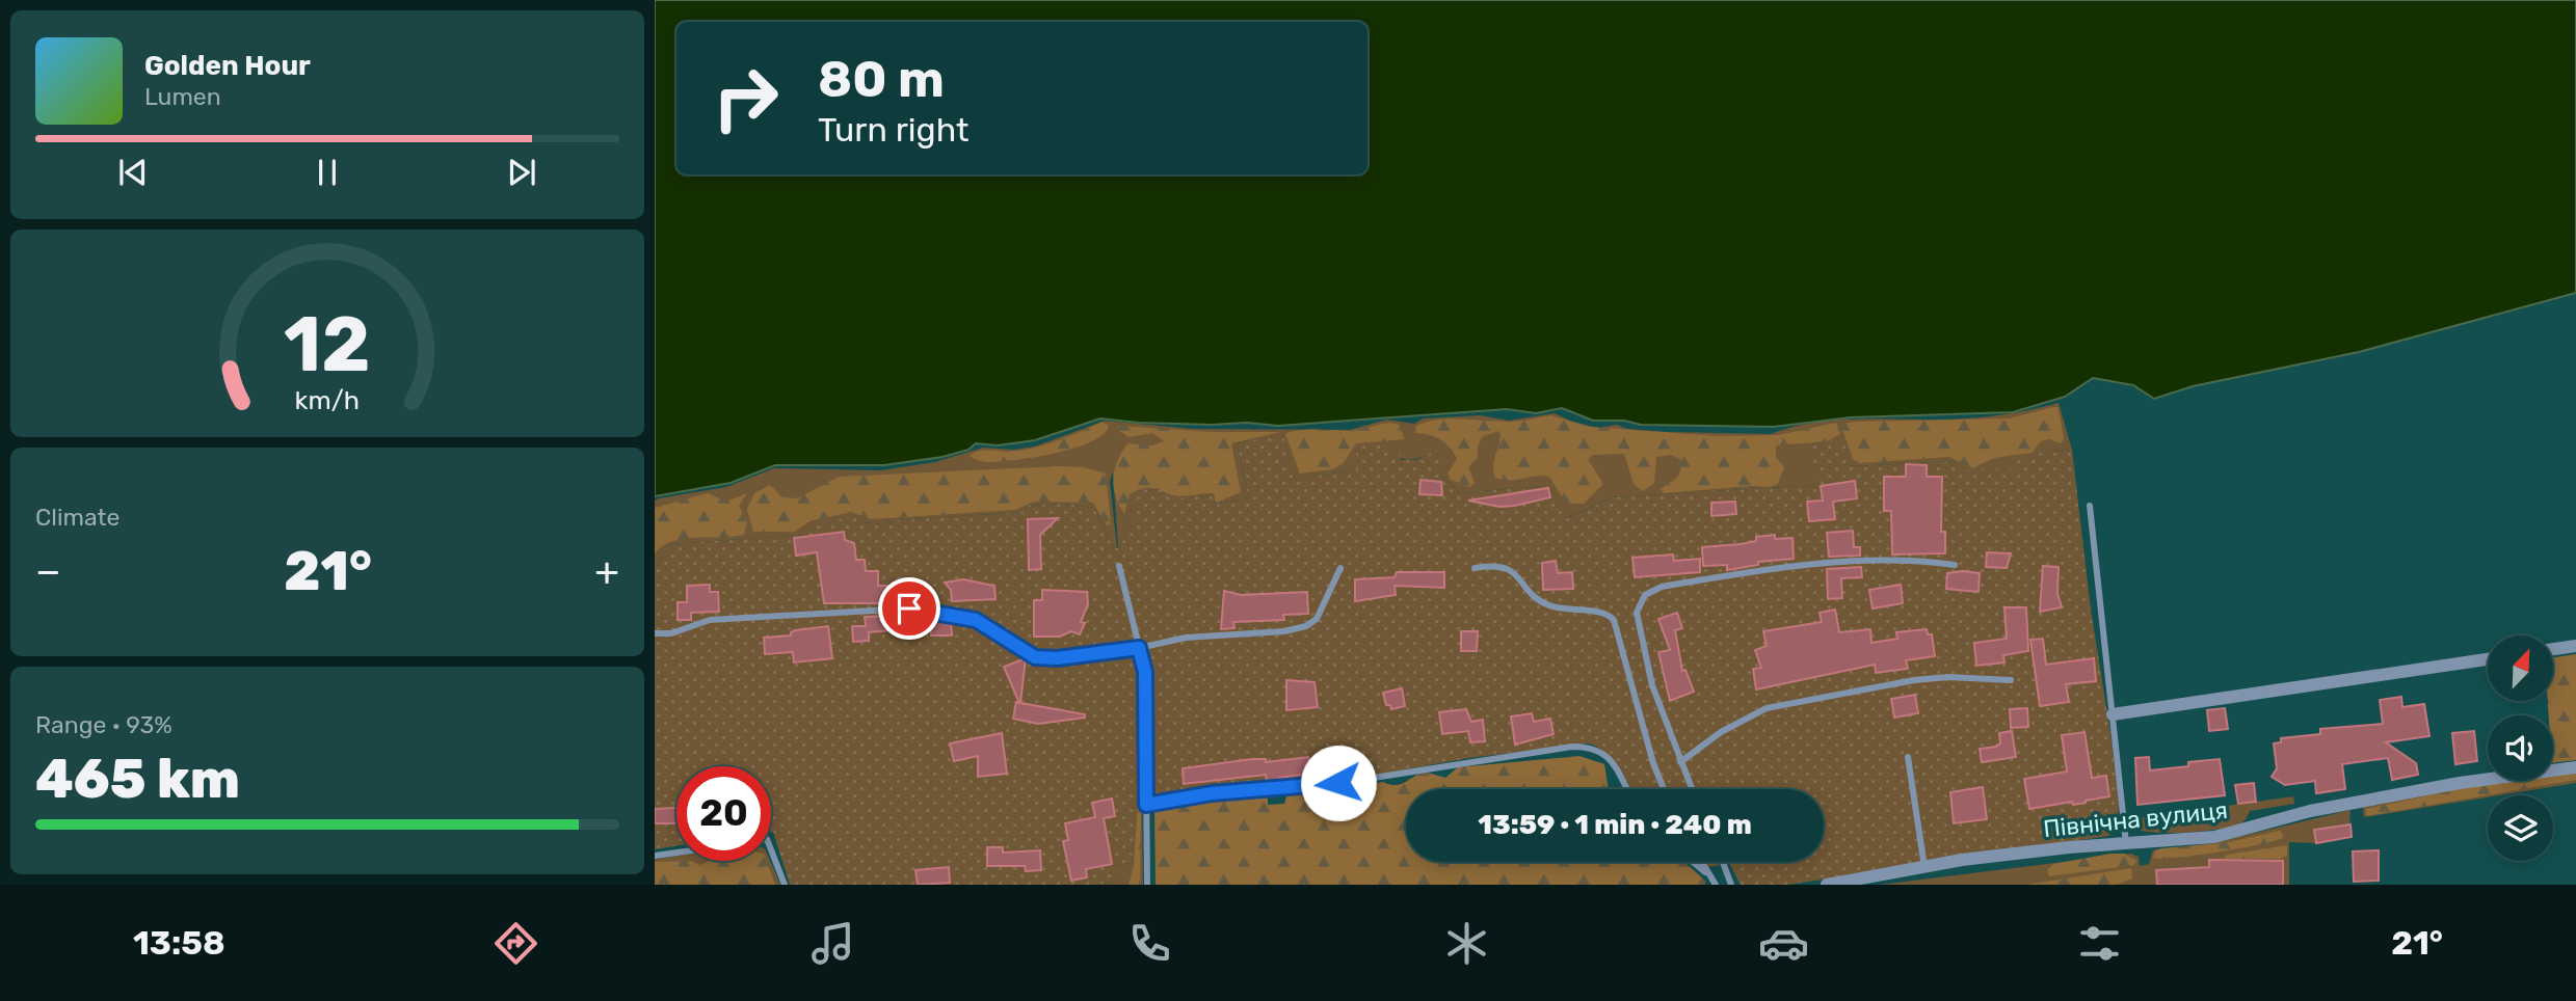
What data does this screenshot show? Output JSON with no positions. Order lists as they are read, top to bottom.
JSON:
{
  "streets": {
    "street": ["Північна вулиця"]
  },
  "north": "top right",
  "page": {
    "turn": ["80 m", "Turn right"],
    "song": ["Golden Hour", "Lumen"],
    "tile": [
      "Climate",
      ["Range · 93%", "465 km"]
    ],
    "heat": ["−", "21°", "+"],
    "limit": "20",
    "trip": "13:59 · 1 min · 240 m",
    "tabs": ["13:58", "21°"],
    "gauge": ["12", "km/h"]
  }
}
